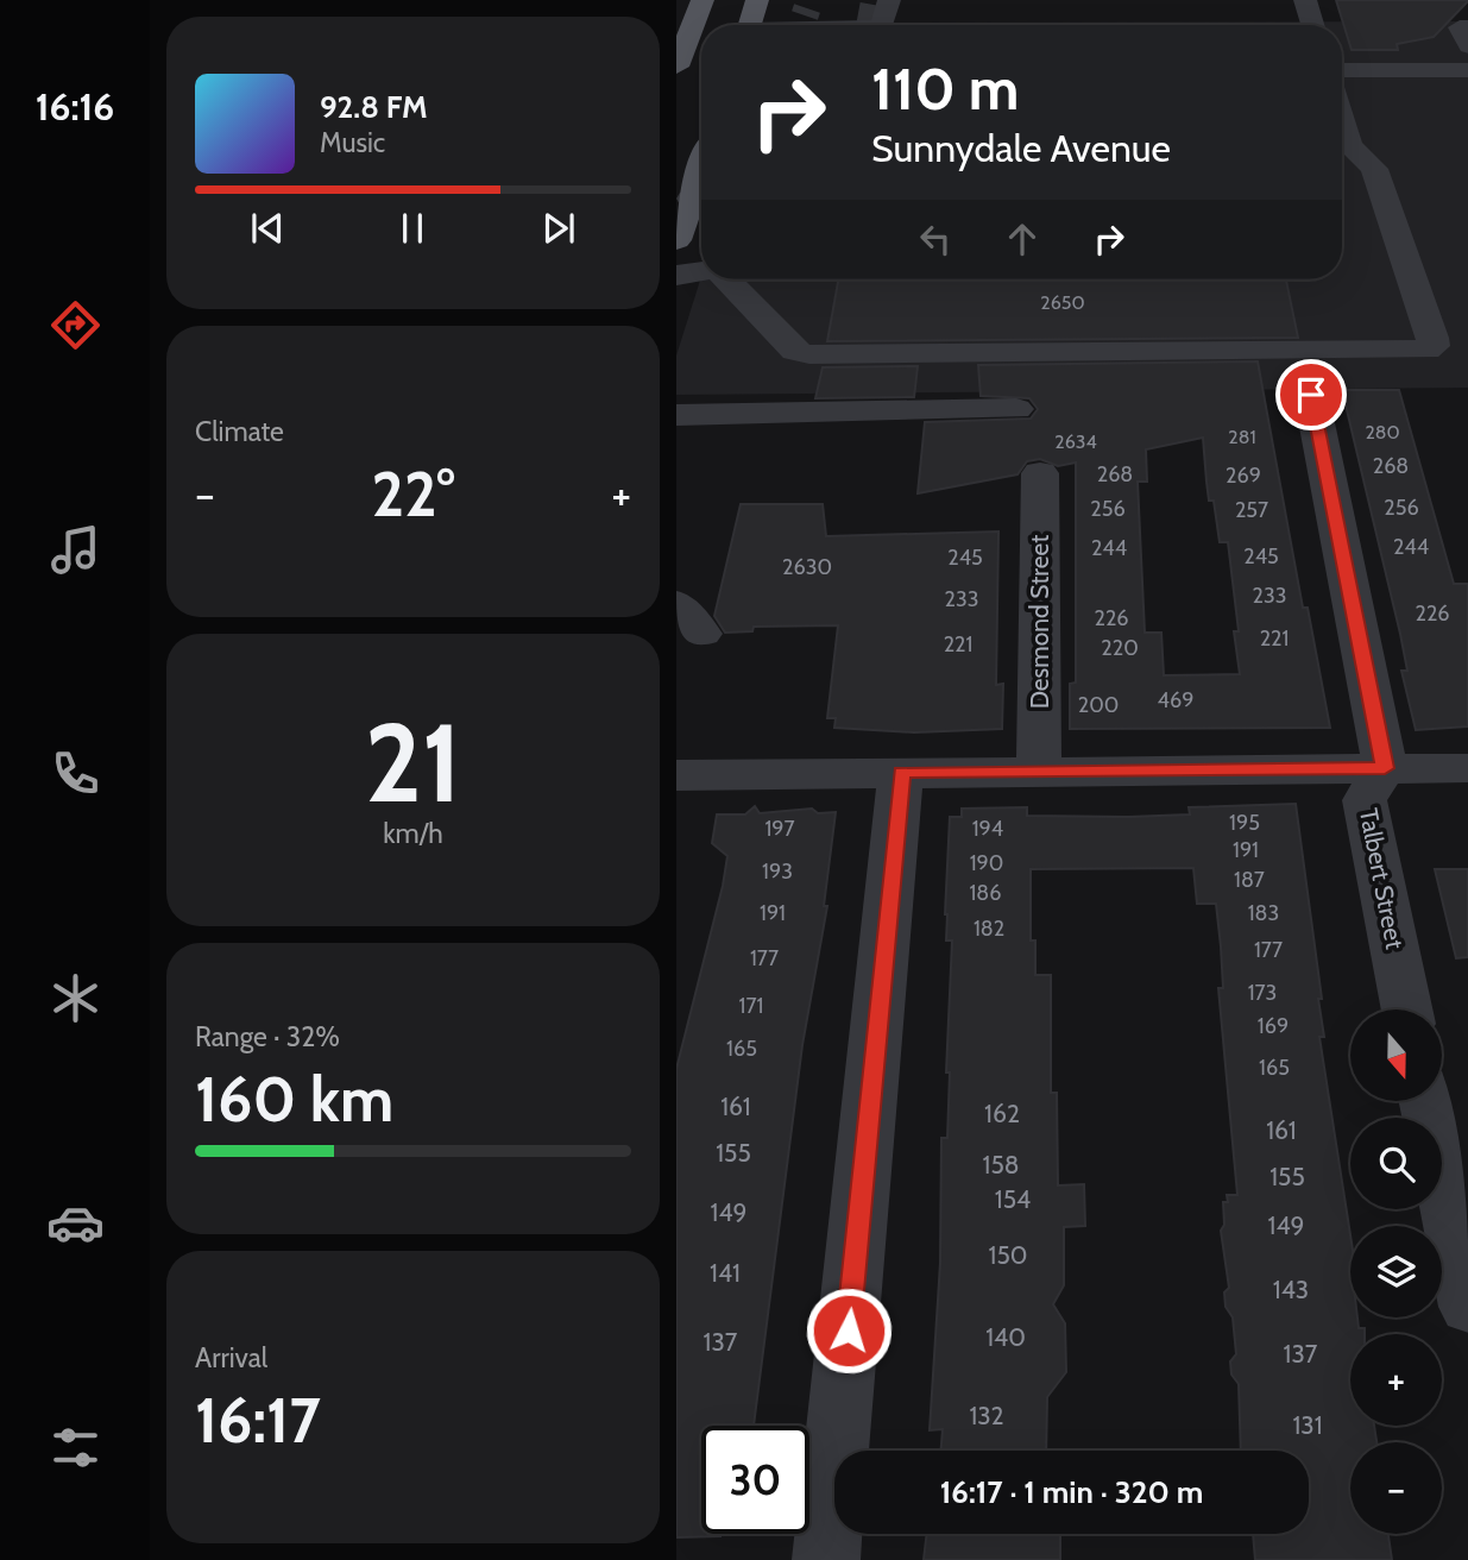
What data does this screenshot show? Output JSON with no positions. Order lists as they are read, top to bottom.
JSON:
{
  "streets": {
    "street": ["Desmond Street", "Talbert Street"]
  },
  "house_numbers": [
    "2650",
    "280",
    "281",
    "2634",
    "268",
    "268",
    "269",
    "256",
    "256",
    "257",
    "244",
    "244",
    "245",
    "245",
    "2630",
    "233",
    "233",
    "226",
    "226",
    "221",
    "221",
    "220",
    "469",
    "200",
    "195",
    "197",
    "194",
    "191",
    "190",
    "193",
    "187",
    "186",
    "191",
    "183",
    "182",
    "177",
    "177",
    "173",
    "171",
    "169",
    "165",
    "165",
    "161",
    "162",
    "161",
    "155",
    "158",
    "155",
    "154",
    "149",
    "149",
    "150",
    "141",
    "143",
    "140",
    "137",
    "137",
    "132",
    "131"
  ],
  "north": "bottom",
  "page": {
    "tabs": "16:16",
    "turn": ["110 m", "Sunnydale Avenue"],
    "song": ["92.8 FM", "Music"],
    "tile": [
      "Climate",
      ["21", "km/h"],
      ["Range · 32%", "160 km"],
      ["Arrival", "16:17"]
    ],
    "heat": ["−", "22°", "+"],
    "map_buttons": ["+", "−"],
    "limit": "30",
    "trip": "16:17 · 1 min · 320 m"
  }
}
